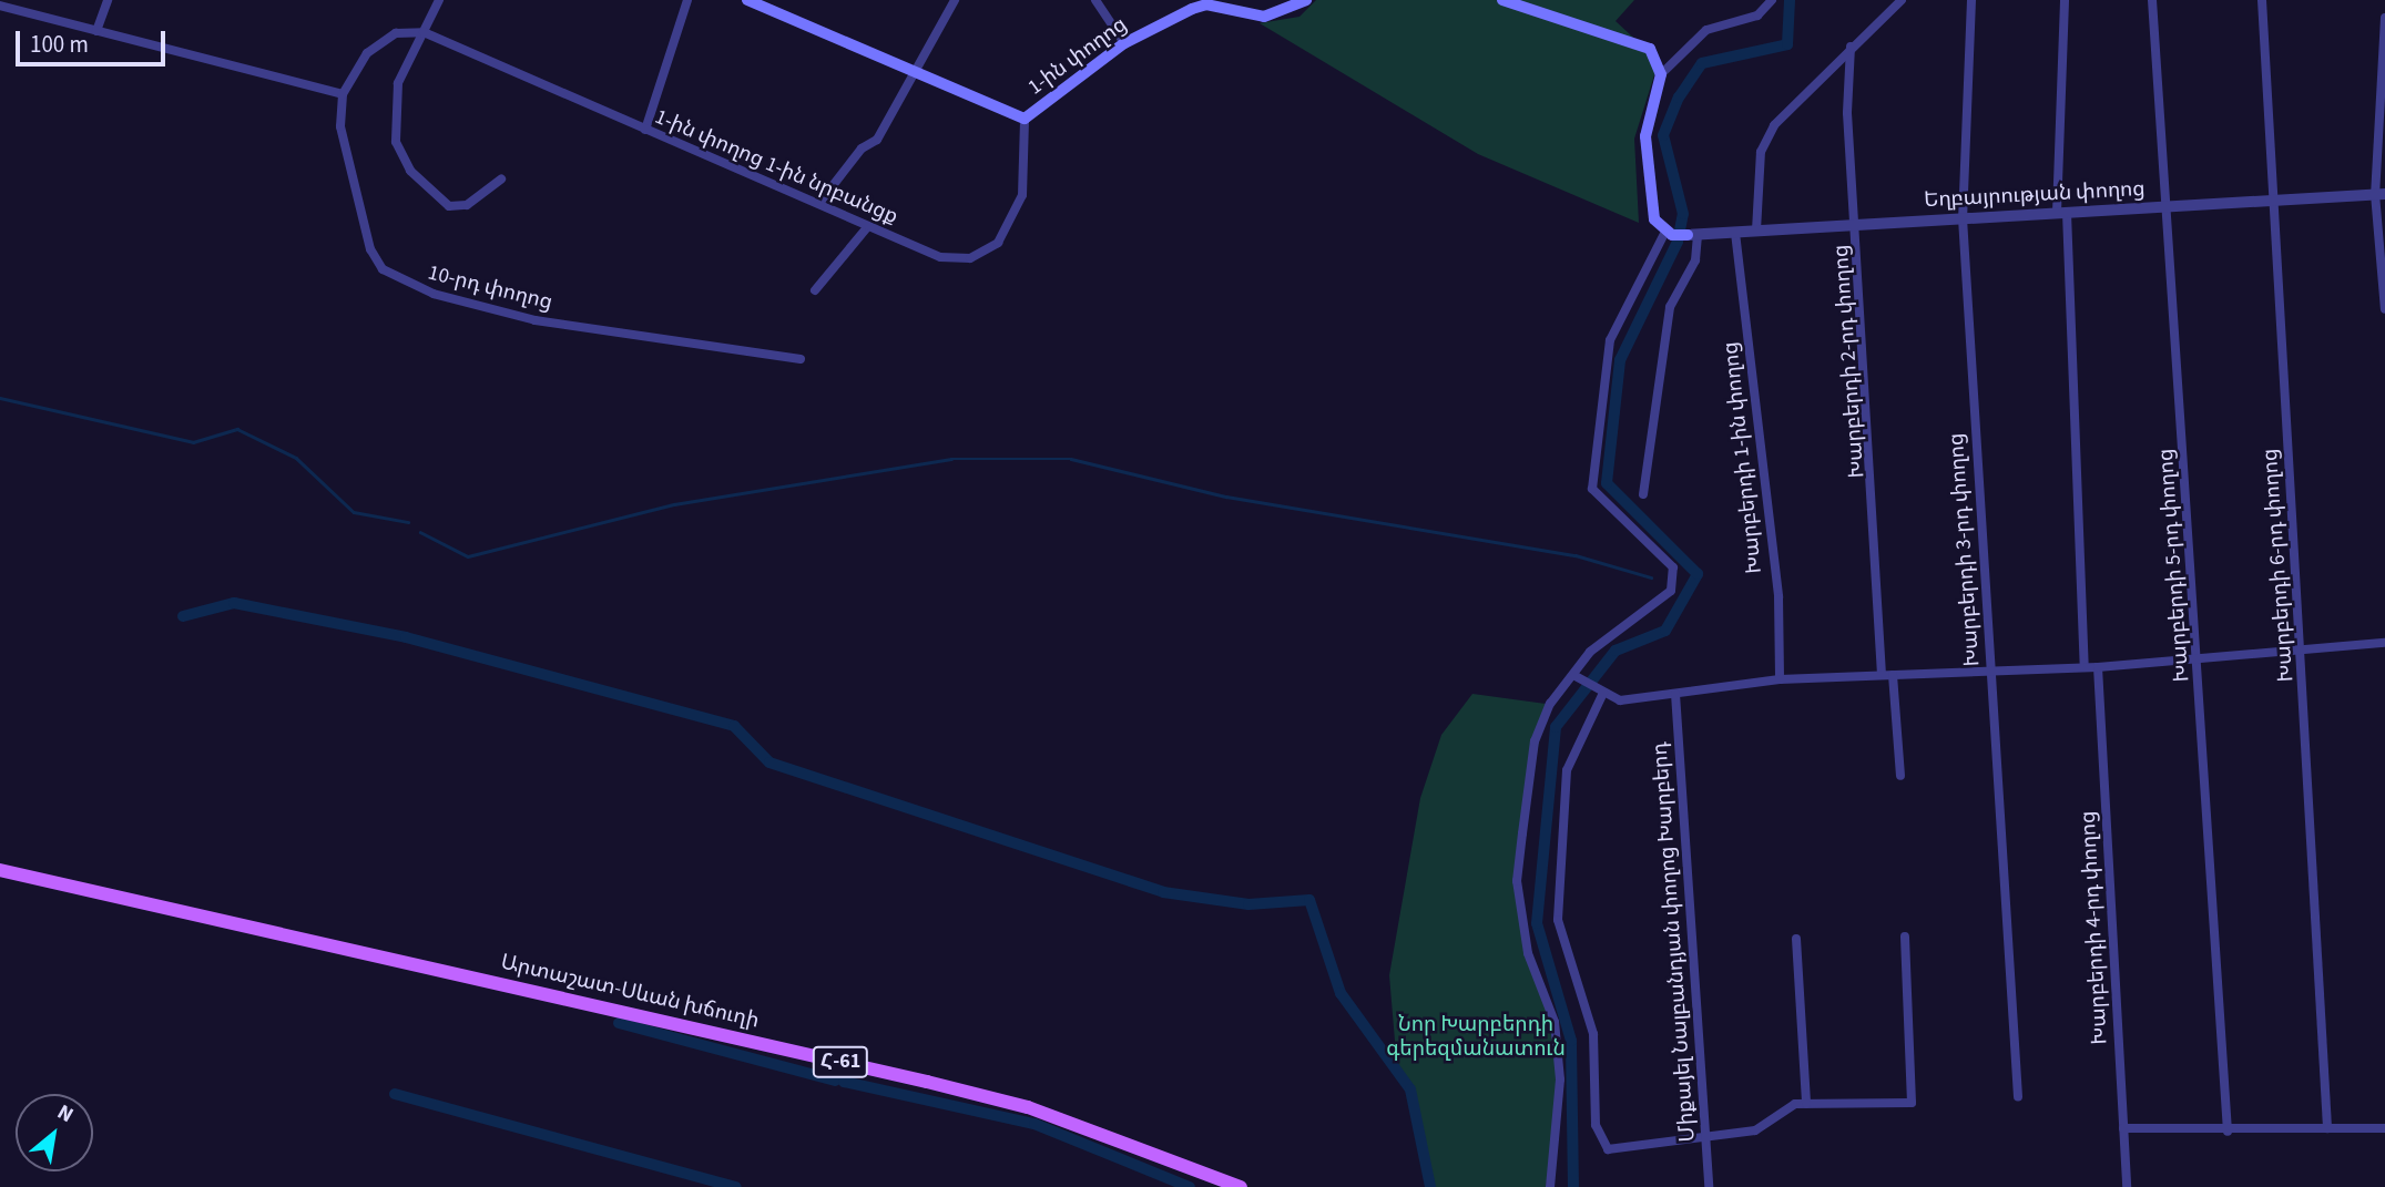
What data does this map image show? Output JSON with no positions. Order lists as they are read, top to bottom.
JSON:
{
  "streets": {
    "main road": ["1-ին փողոց", "Արտաշատ-Սևան խճուղի", "Հ-61"],
    "street": [
      "1-ին փողոց 1-ին նրբանցք",
      "Եղբայրության փողոց",
      "10-րդ փողոց",
      "Խարբերդի 2-րդ փողոց",
      "Խարբերդի 1-ին փողոց",
      "Խարբերդի 3-րդ փողոց",
      "Խարբերդի 5-րդ փողոց",
      "Խարբերդի 6-րդ փողոց",
      "Խարբերդի 4-րդ փողոց",
      "Միքայել Նալբանդյան փողոց Խարբերդ"
    ]
  },
  "crossings": [
    ["1-ին փողոց", "1-ին փողոց 1-ին նրբանցք"],
    ["Եղբայրության փողոց", "Խարբերդի 2-րդ փողոց"],
    ["Եղբայրության փողոց", "Խարբերդի 1-ին փողոց"],
    ["Եղբայրության փողոց", "Խարբերդի 3-րդ փողոց"],
    ["Եղբայրության փողոց", "Խարբերդի 5-րդ փողոց"],
    ["Եղբայրության փողոց", "Խարբերդի 6-րդ փողոց"]
  ],
  "parks": ["Նոր Խարբերդի գերեզմանատուն"],
  "scale_bar": "100 m",
  "north": "top right"
}
